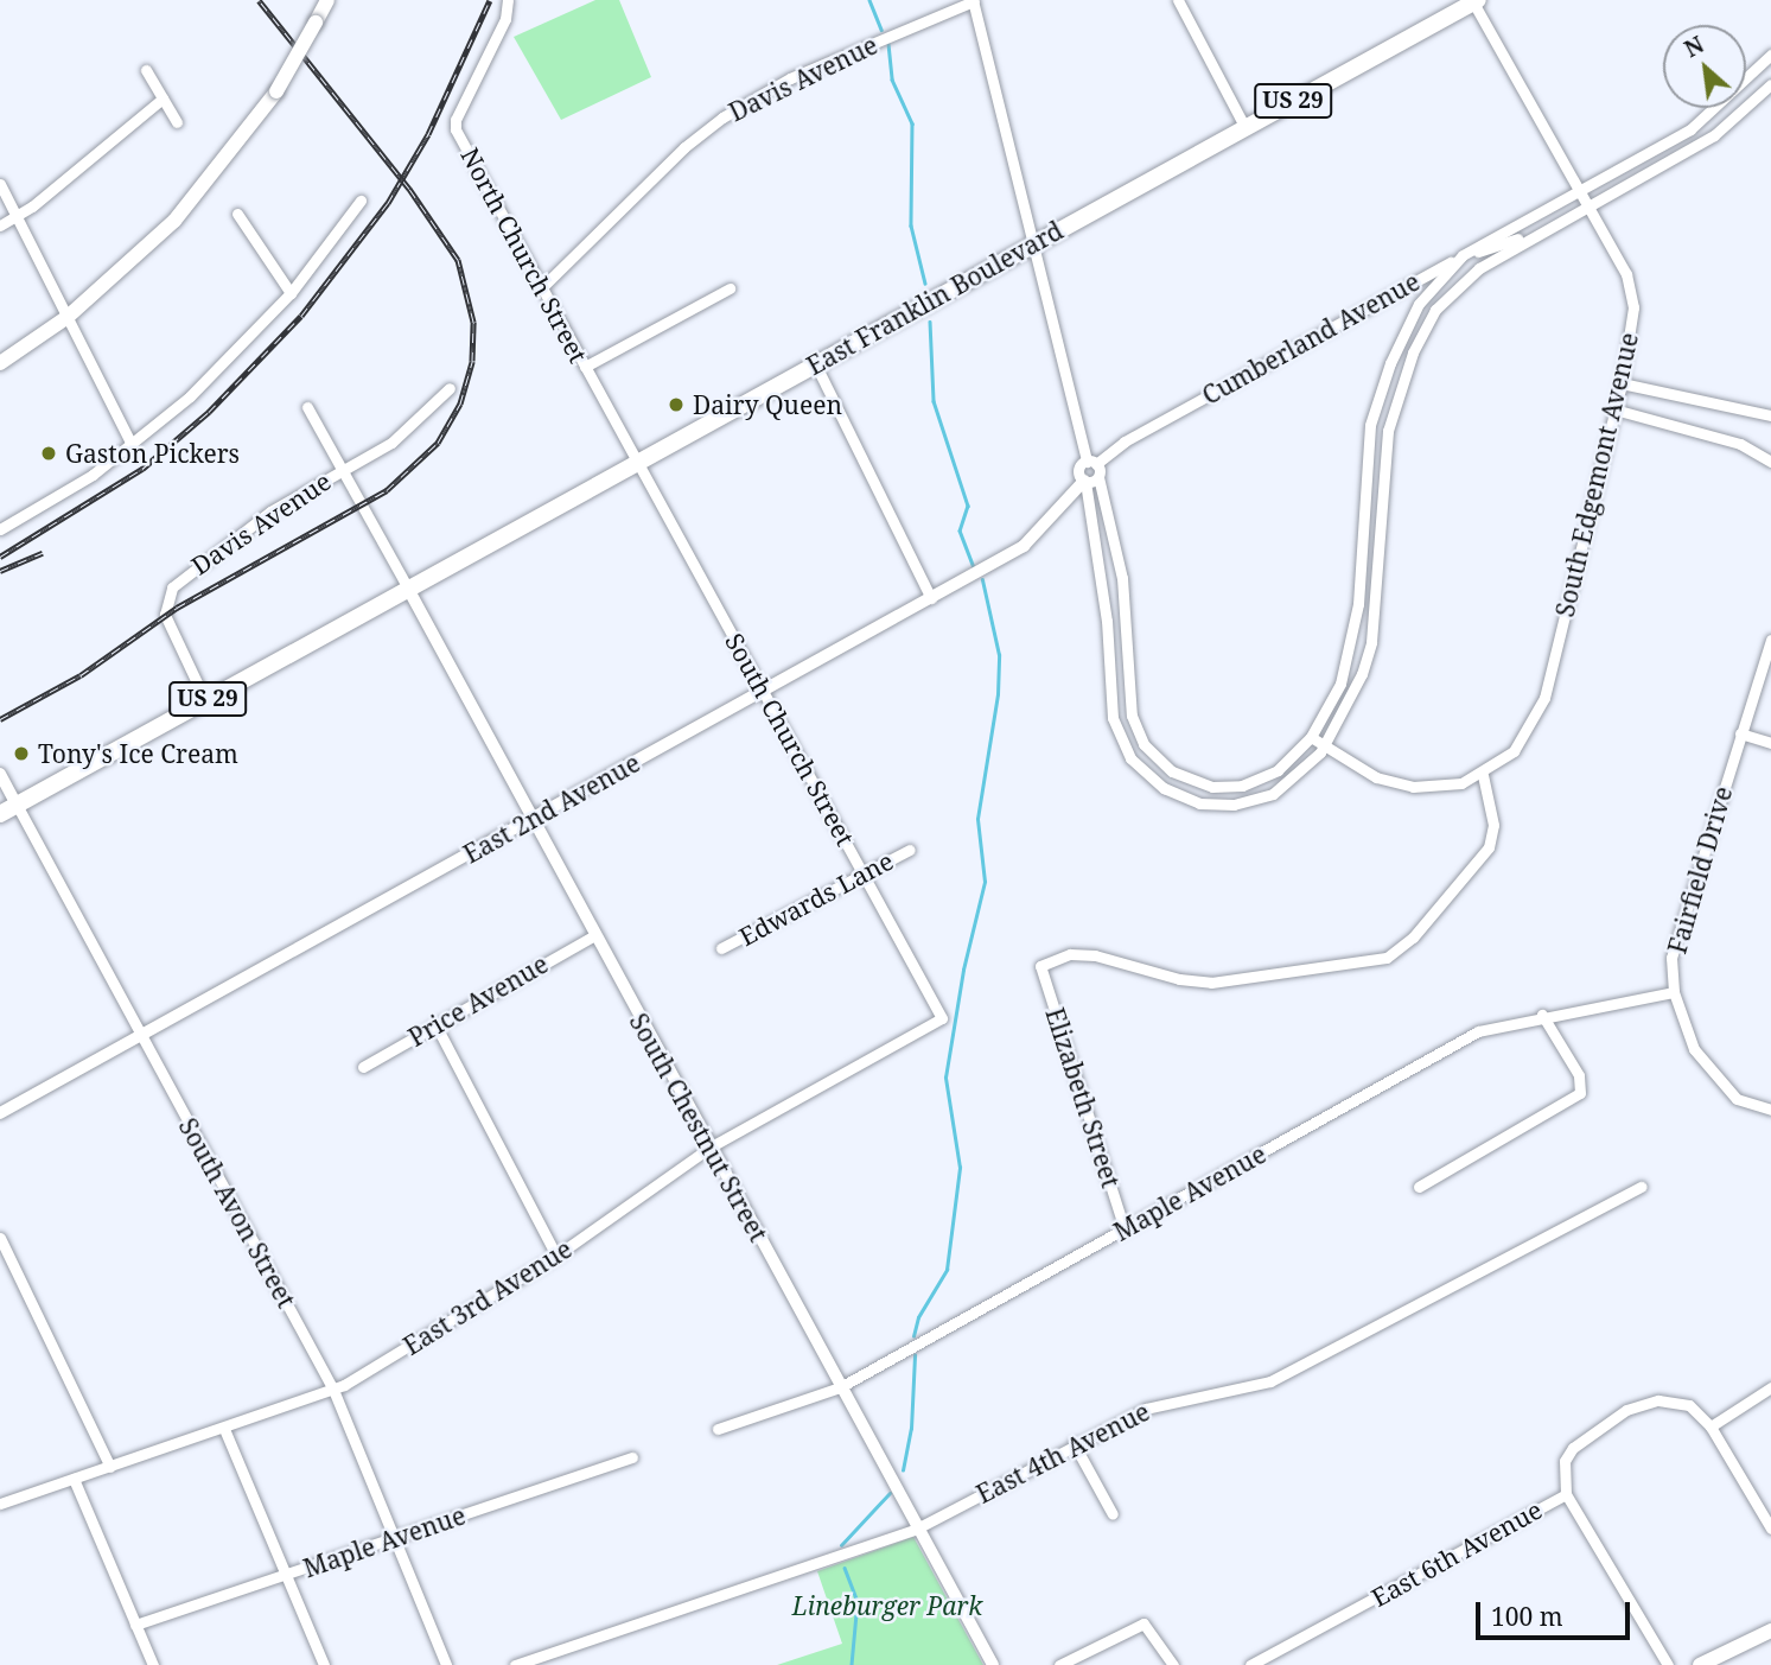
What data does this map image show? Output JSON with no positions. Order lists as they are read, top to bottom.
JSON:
{
  "streets": {
    "main road": ["US 29", "East Franklin Boulevard"],
    "street": [
      "Davis Avenue",
      "North Church Street",
      "Cumberland Avenue",
      "South Edgemont Avenue",
      "South Church Street",
      "East 2nd Avenue",
      "Fairfield Drive",
      "Edwards Lane",
      "Price Avenue",
      "Elizabeth Street",
      "South Chestnut Street",
      "Maple Avenue",
      "South Avon Street",
      "East 3rd Avenue",
      "East 4th Avenue",
      "East 6th Avenue"
    ]
  },
  "crossings": [
    ["Davis Avenue", "North Church Street"],
    ["Davis Avenue", "East Franklin Boulevard"],
    ["North Church Street", "East Franklin Boulevard"],
    ["North Church Street", "South Church Street"],
    ["East Franklin Boulevard", "South Edgemont Avenue"],
    ["East Franklin Boulevard", "South Church Street"],
    ["East Franklin Boulevard", "South Chestnut Street"],
    ["East Franklin Boulevard", "South Avon Street"],
    ["South Edgemont Avenue", "Elizabeth Street"],
    ["South Church Street", "East 2nd Avenue"],
    ["South Church Street", "Edwards Lane"],
    ["South Church Street", "East 3rd Avenue"],
    ["East 2nd Avenue", "South Chestnut Street"],
    ["East 2nd Avenue", "South Avon Street"],
    ["Fairfield Drive", "Maple Avenue"],
    ["Price Avenue", "South Chestnut Street"],
    ["Elizabeth Street", "Maple Avenue"],
    ["South Chestnut Street", "Maple Avenue"],
    ["South Chestnut Street", "East 3rd Avenue"],
    ["South Chestnut Street", "East 4th Avenue"],
    ["Maple Avenue", "South Avon Street"],
    ["South Avon Street", "East 3rd Avenue"]
  ],
  "parks": ["Lineburger Park"],
  "places": ["Dairy Queen", "Gaston Pickers", "Tony's Ice Cream"],
  "scale_bar": "100 m",
  "north": "top left"
}
